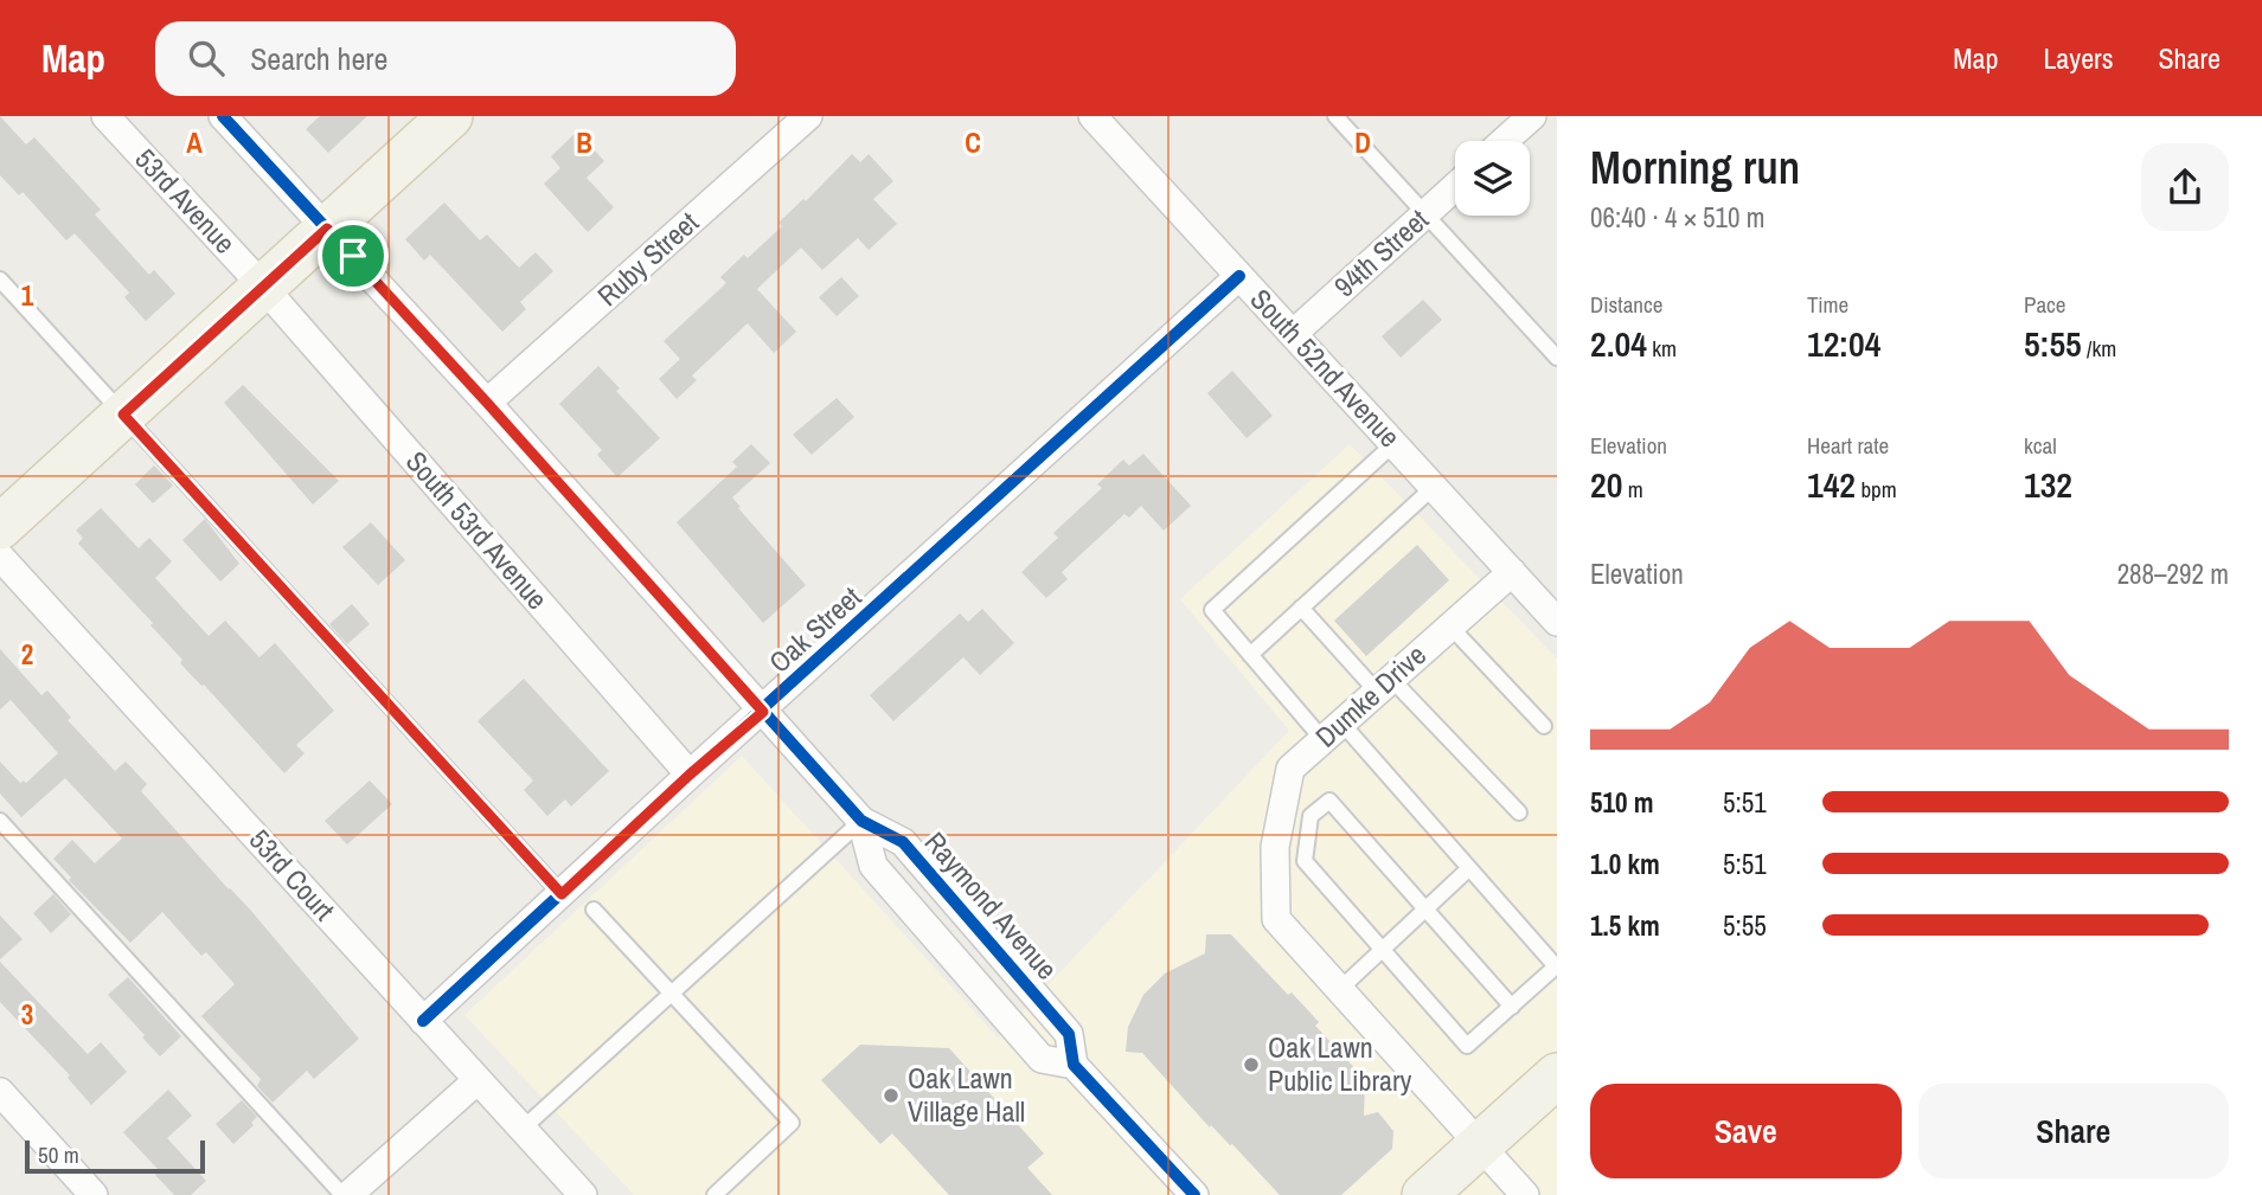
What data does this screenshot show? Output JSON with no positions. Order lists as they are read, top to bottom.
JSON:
{
  "streets": {
    "street": [
      "53rd Avenue",
      "94th Street",
      "Ruby Street",
      "South 52nd Avenue",
      "South 53rd Avenue",
      "Oak Street",
      "Dumke Drive",
      "53rd Court",
      "Raymond Avenue"
    ]
  },
  "crossings": [
    ["53rd Avenue", "South 53rd Avenue"],
    ["94th Street", "South 52nd Avenue"],
    ["Ruby Street", "Raymond Avenue"],
    ["South 52nd Avenue", "Oak Street"],
    ["South 52nd Avenue", "Dumke Drive"],
    ["South 53rd Avenue", "Oak Street"],
    ["Oak Street", "53rd Court"],
    ["Oak Street", "Raymond Avenue"]
  ],
  "places": ["Oak Lawn Public Library", "Oak Lawn Village Hall"],
  "scale_bar": "50 m",
  "page": {
    "header": "Map",
    "search": "Search here",
    "nav": ["Map", "Layers", "Share"],
    "heading": ["Morning run", "06:40 · 4 × 510 m"],
    "stats": [
      ["Distance", "2.04 km"],
      ["Time", "12:04"],
      ["Pace", "5:55 /km"],
      ["Elevation", "20 m"],
      ["Heart rate", "142 bpm"],
      ["kcal", "132"]
    ],
    "chart": ["Elevation", "288–292 m"],
    "list": [
      {
        "name": "510 m",
        "note": "5:51"
      },
      {
        "name": "1.0 km",
        "note": "5:51"
      },
      {
        "name": "1.5 km",
        "note": "5:55"
      }
    ],
    "buttons": ["Save", "Share"],
    "scale": "50 m"
  },
  "grid": {
    "columns": [
      "A",
      "B",
      "C",
      "D"
    ],
    "rows": ["1", "2", "3"]
  }
}
